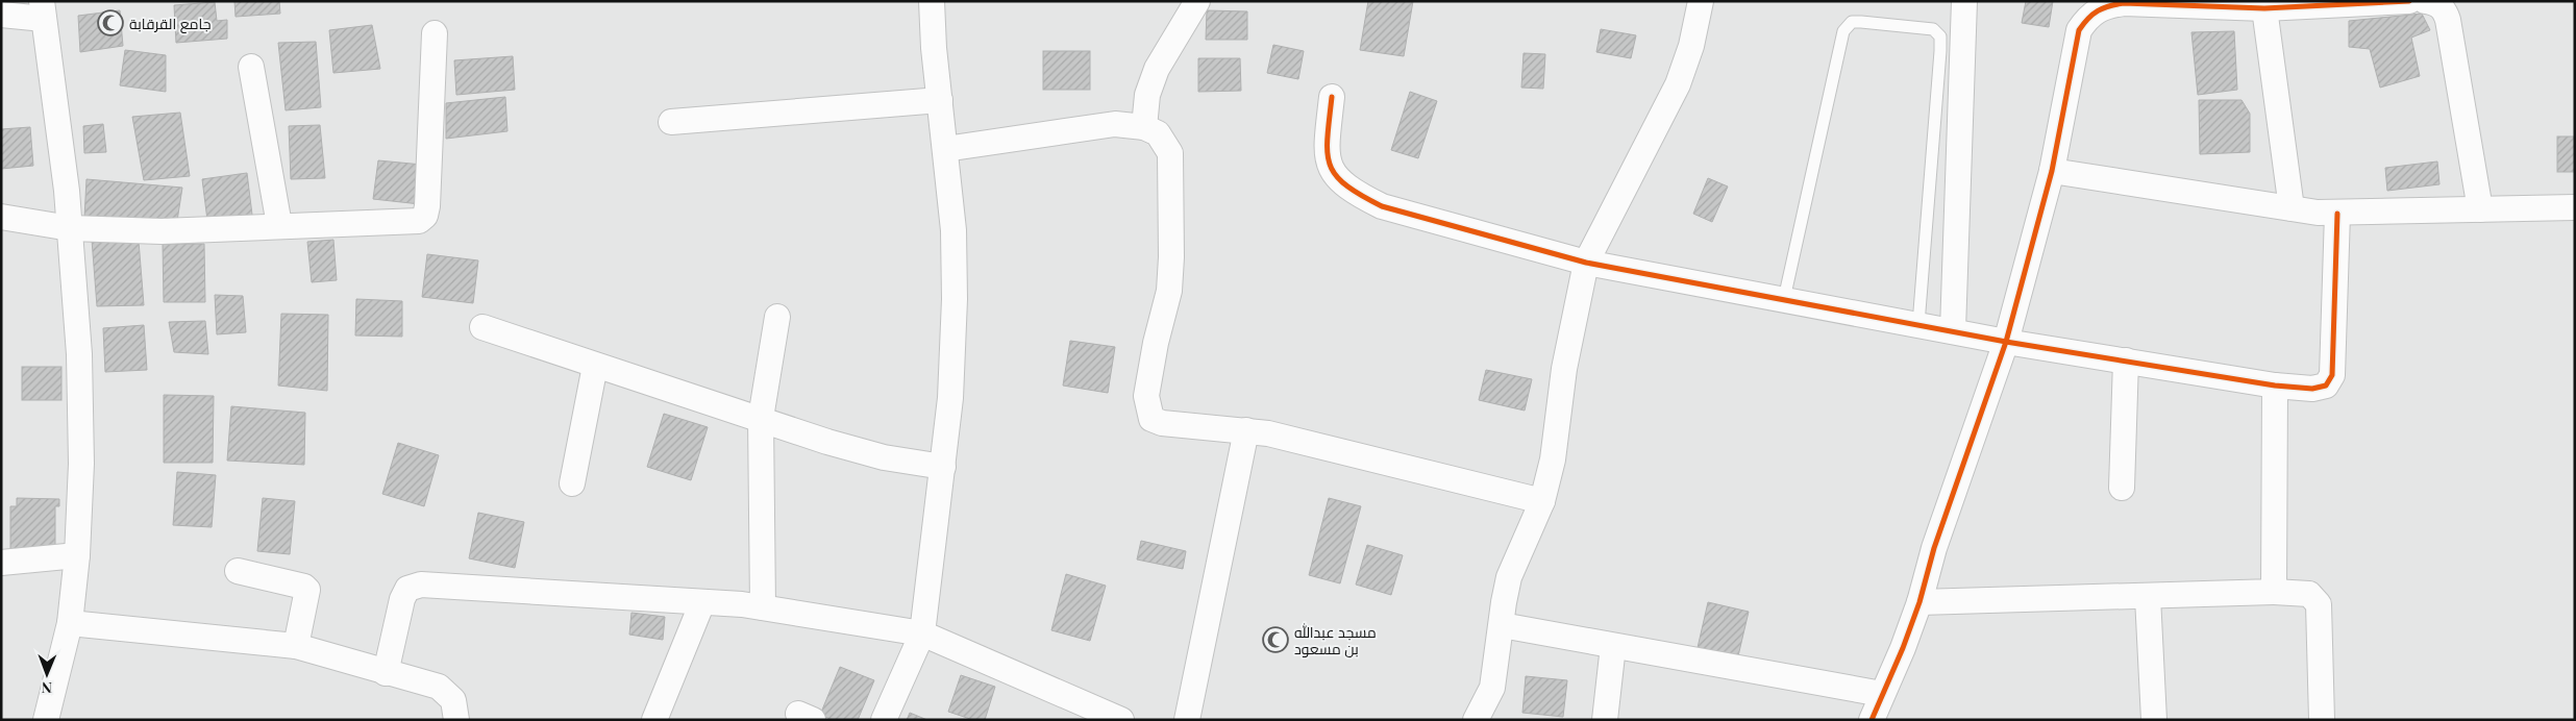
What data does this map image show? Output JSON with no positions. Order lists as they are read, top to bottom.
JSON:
{
  "places": {
    "mosque": ["جامع القرقابة", "مسجد عبدالله بن مسعود"]
  },
  "north": "bottom"
}
